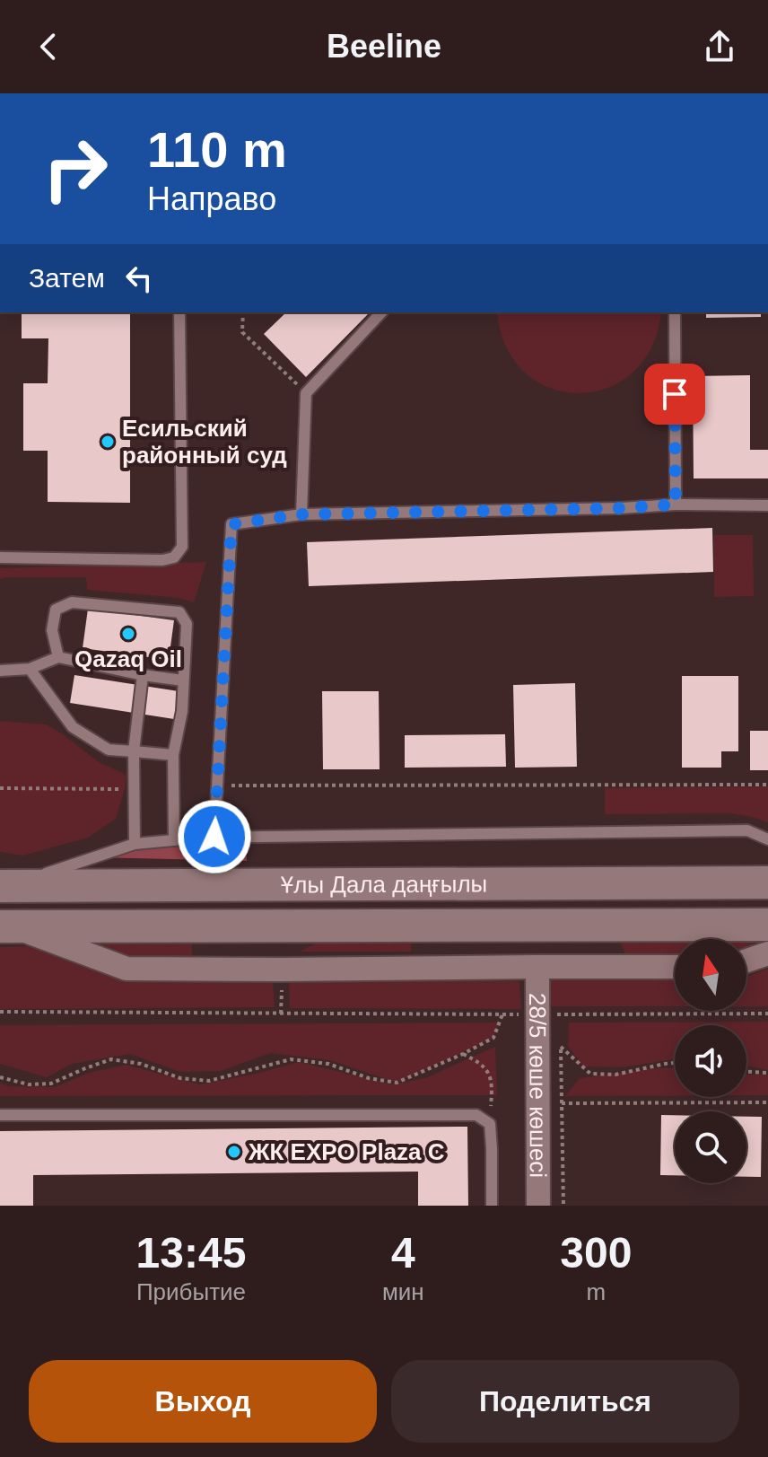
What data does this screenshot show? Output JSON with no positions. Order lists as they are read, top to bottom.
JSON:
{
  "streets": {
    "main road": ["Ұлы Дала даңғылы"],
    "street": ["28/5 көше көшесі"]
  },
  "places": ["Есильский районный суд", "Qazaq Oil", "ЖК EXPO Plaza C"],
  "north": "top",
  "page": {
    "header": "Beeline",
    "turn": ["110 m", "Направо"],
    "then": "Затем",
    "eta": [
      "13:45",
      "Прибытие",
      "4",
      "мин",
      "300",
      "m"
    ],
    "buttons": ["Выход", "Поделиться"]
  }
}
